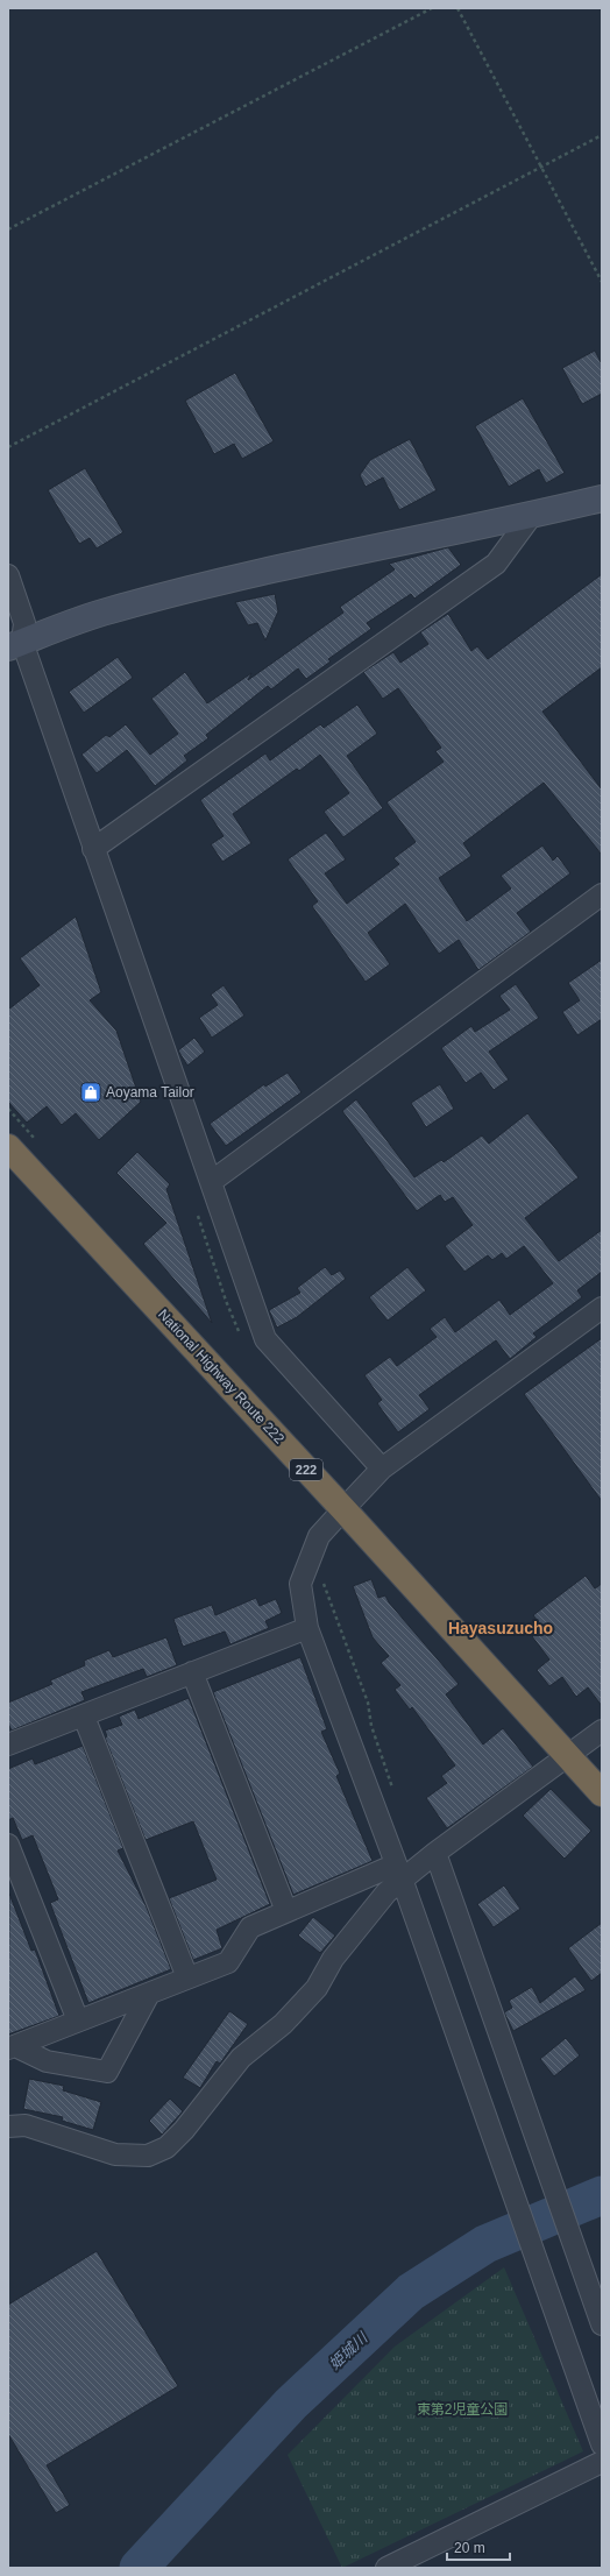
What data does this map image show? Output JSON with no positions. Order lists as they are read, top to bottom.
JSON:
{
  "streets": {
    "highway": ["National Highway Route 222", "222"]
  },
  "districts": ["Hayasuzucho"],
  "water": ["姫城川"],
  "parks": ["東第2児童公園"],
  "places": {
    "shop": ["Aoyama Tailor"]
  },
  "scale_bar": "20 m"
}
